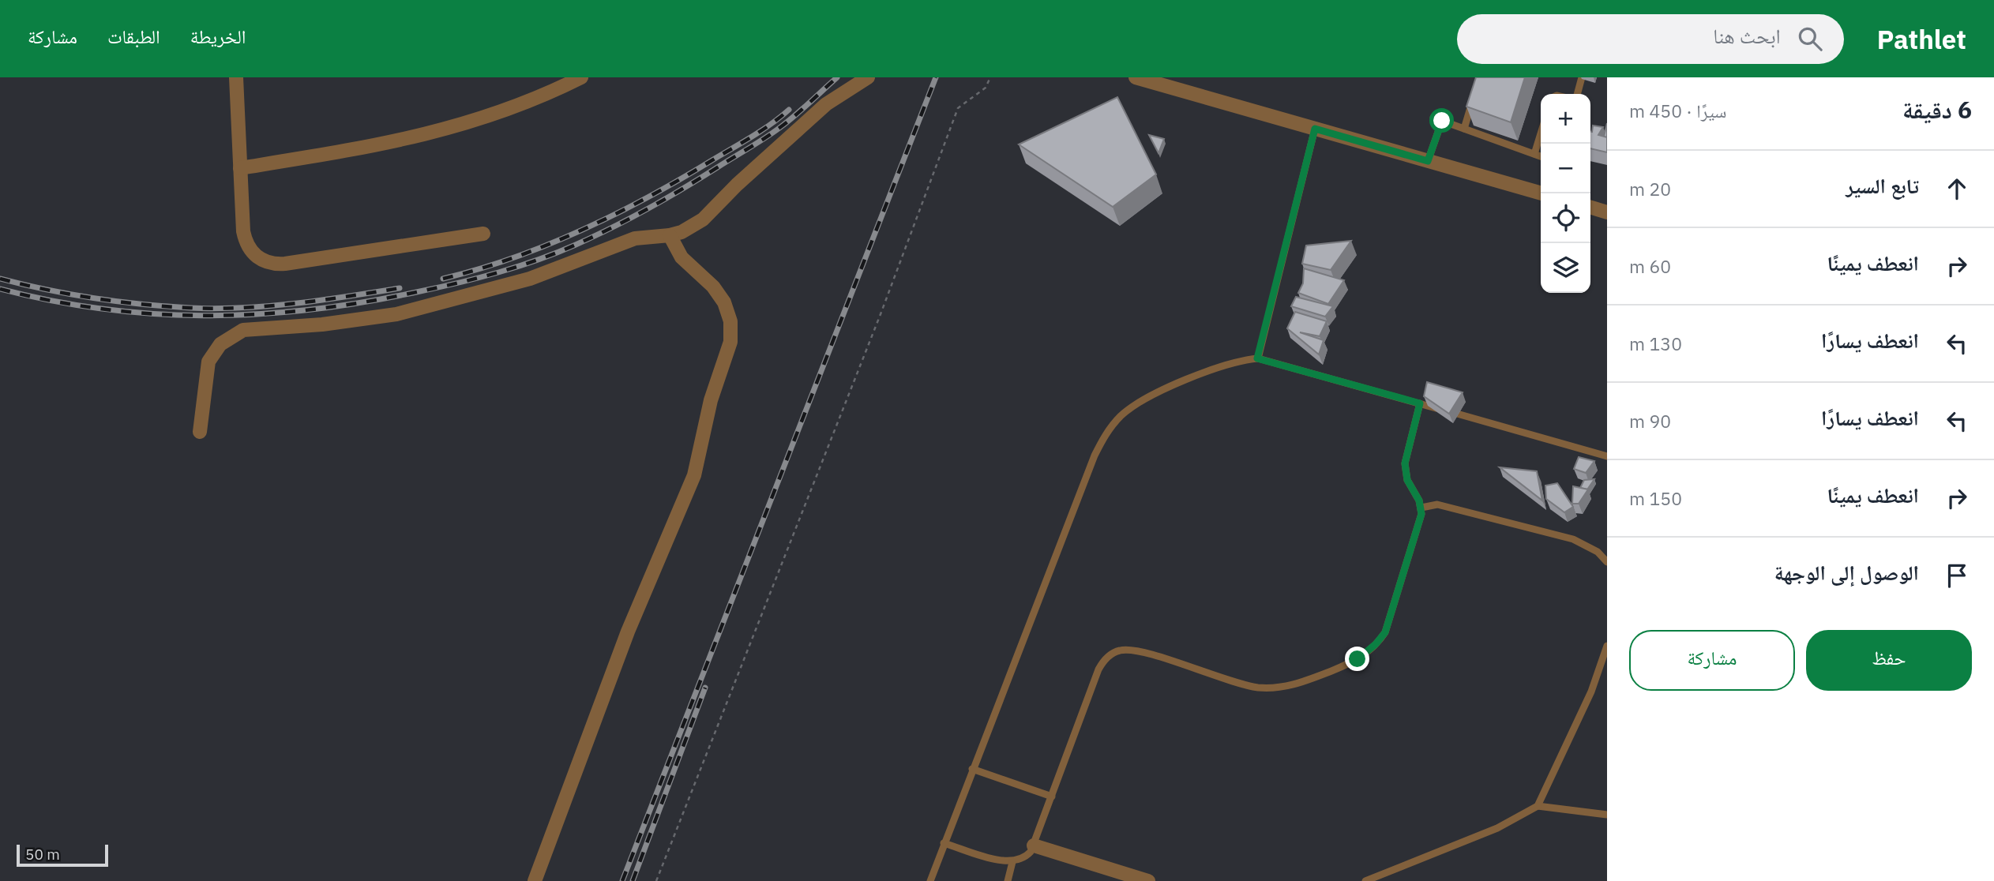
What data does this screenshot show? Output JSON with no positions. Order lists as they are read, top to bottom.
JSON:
{
  "scale_bar": "50 m",
  "page": {
    "header": "Pathlet",
    "search": "ابحث هنا",
    "nav": ["الخريطة", "الطبقات", "مشاركة"],
    "heading": ["6 دقيقة", "سيرًا · 450 m"],
    "map_buttons": ["+", "−"],
    "list": [
      ["تابع السير", "20 m"],
      ["انعطف يمينًا", "60 m"],
      ["انعطف يسارًا", "130 m"],
      ["انعطف يسارًا", "90 m"],
      ["انعطف يمينًا", "150 m"],
      "الوصول إلى الوجهة"
    ],
    "buttons": ["حفظ", "مشاركة"],
    "scale": "50 m"
  }
}
